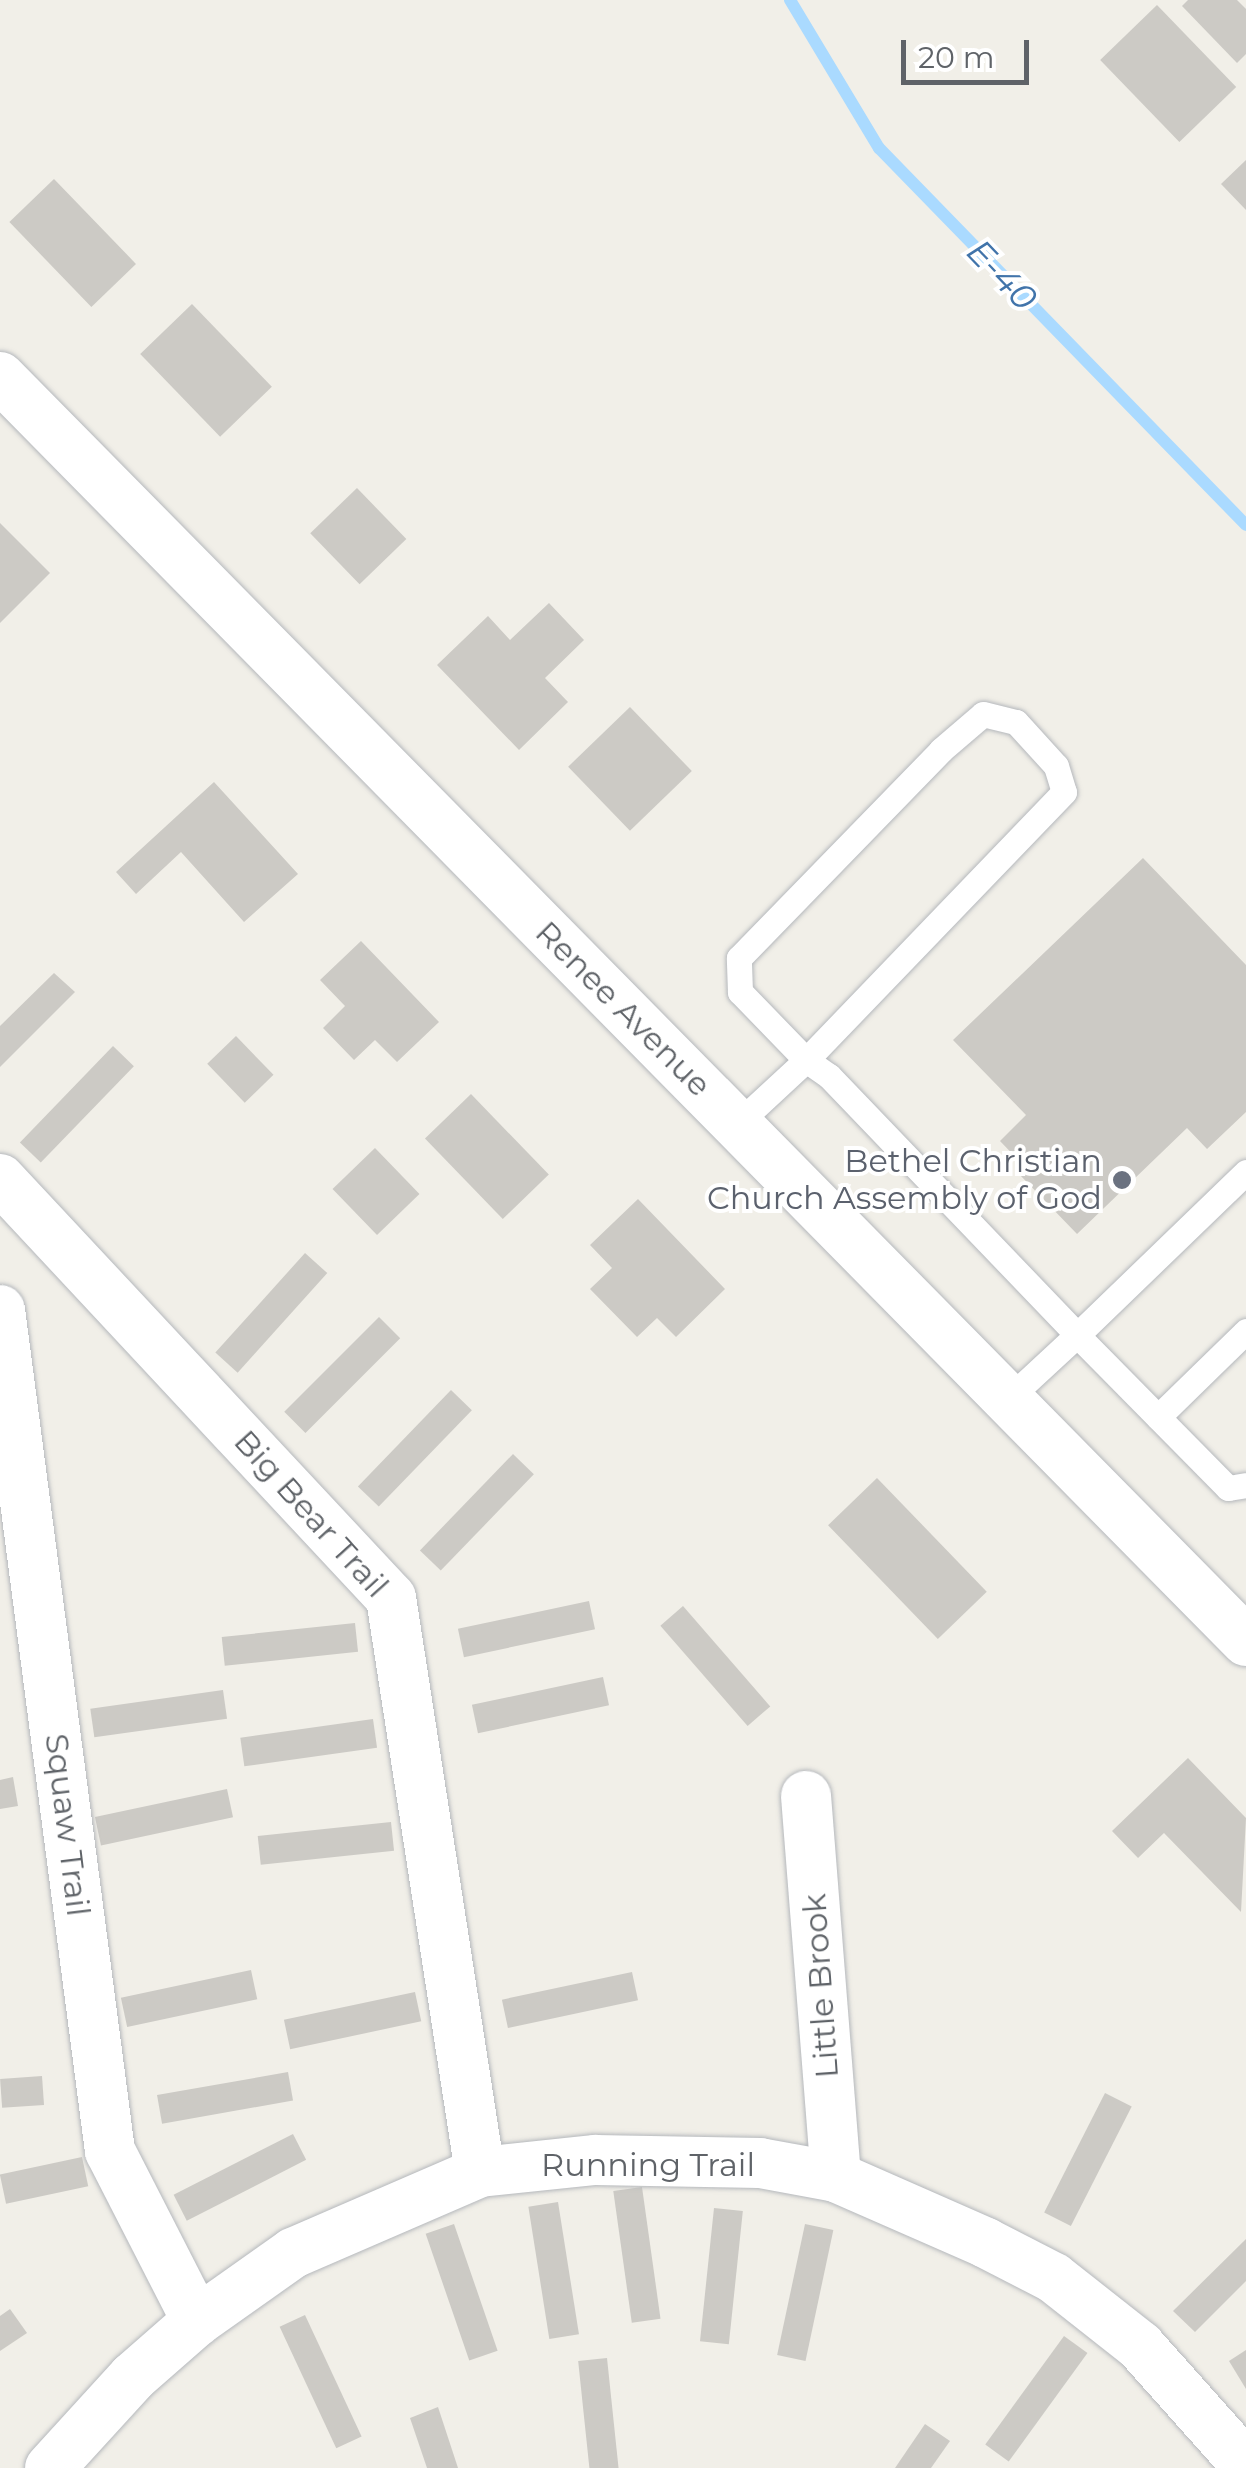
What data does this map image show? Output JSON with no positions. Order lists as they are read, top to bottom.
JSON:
{
  "streets": {
    "street": [
      "Renee Avenue",
      "Big Bear Trail",
      "Squaw Trail",
      "Little Brook",
      "Running Trail"
    ]
  },
  "crossings": [
    ["Big Bear Trail", "Running Trail"],
    ["Squaw Trail", "Running Trail"],
    ["Little Brook", "Running Trail"]
  ],
  "water": ["E-40"],
  "places": ["Bethel Christian Church Assembly of God"],
  "scale_bar": "20 m"
}
